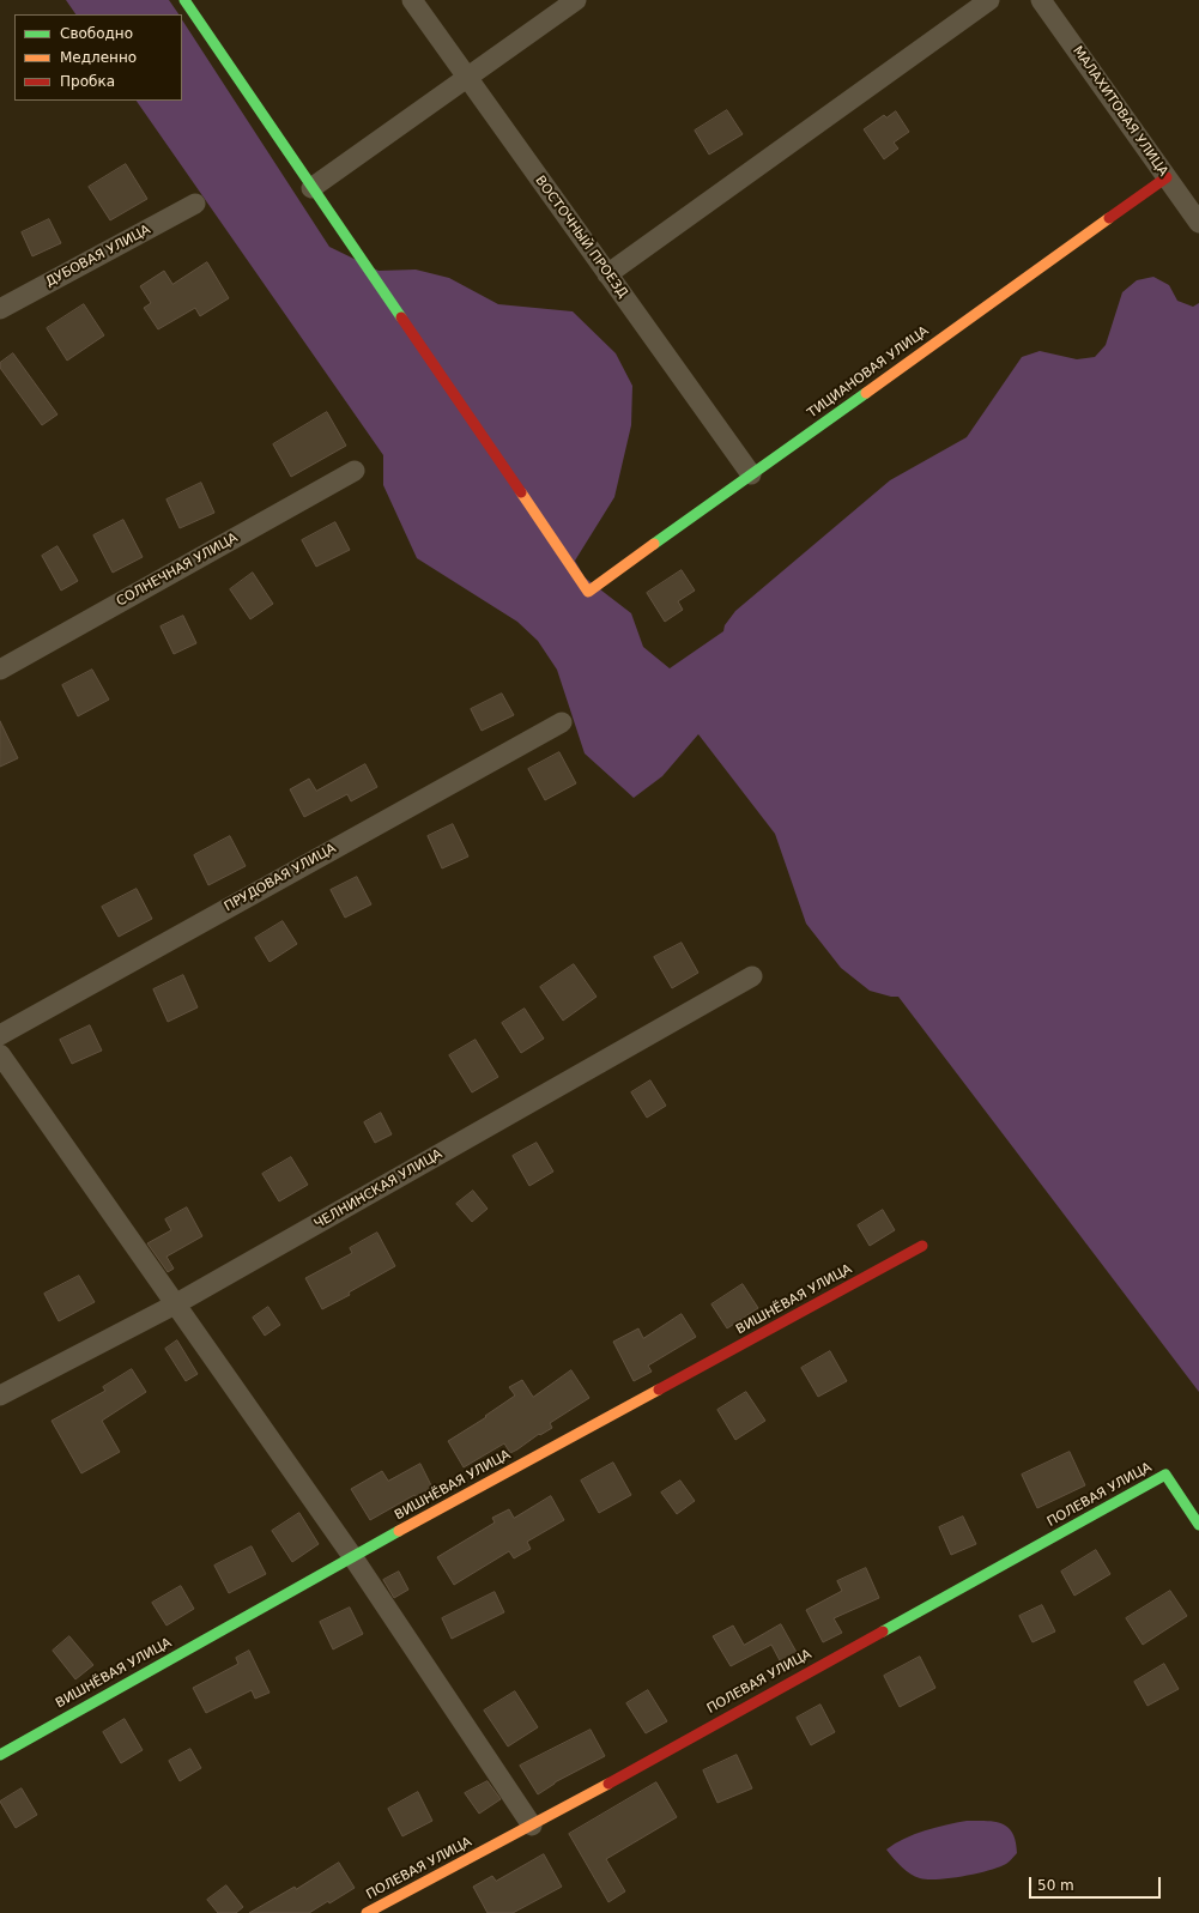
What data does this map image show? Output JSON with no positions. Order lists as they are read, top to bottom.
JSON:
{
  "streets": {
    "street": [
      "МАЛАХИТОВАЯ УЛИЦА",
      "ВОСТОЧНЫЙ ПРОЕЗД",
      "ДУБОВАЯ УЛИЦА",
      "ТИЦИАНОВАЯ УЛИЦА",
      "СОЛНЕЧНАЯ УЛИЦА",
      "ПРУДОВАЯ УЛИЦА",
      "ЧЕЛНИНСКАЯ УЛИЦА",
      "ВИШНЁВАЯ УЛИЦА",
      "ПОЛЕВАЯ УЛИЦА"
    ]
  },
  "crossings": [
    ["МАЛАХИТОВАЯ УЛИЦА", "ТИЦИАНОВАЯ УЛИЦА"],
    ["ВОСТОЧНЫЙ ПРОЕЗД", "ТИЦИАНОВАЯ УЛИЦА"]
  ],
  "legend": ["Свободно", "Медленно", "Пробка"],
  "scale_bar": "50 m"
}
